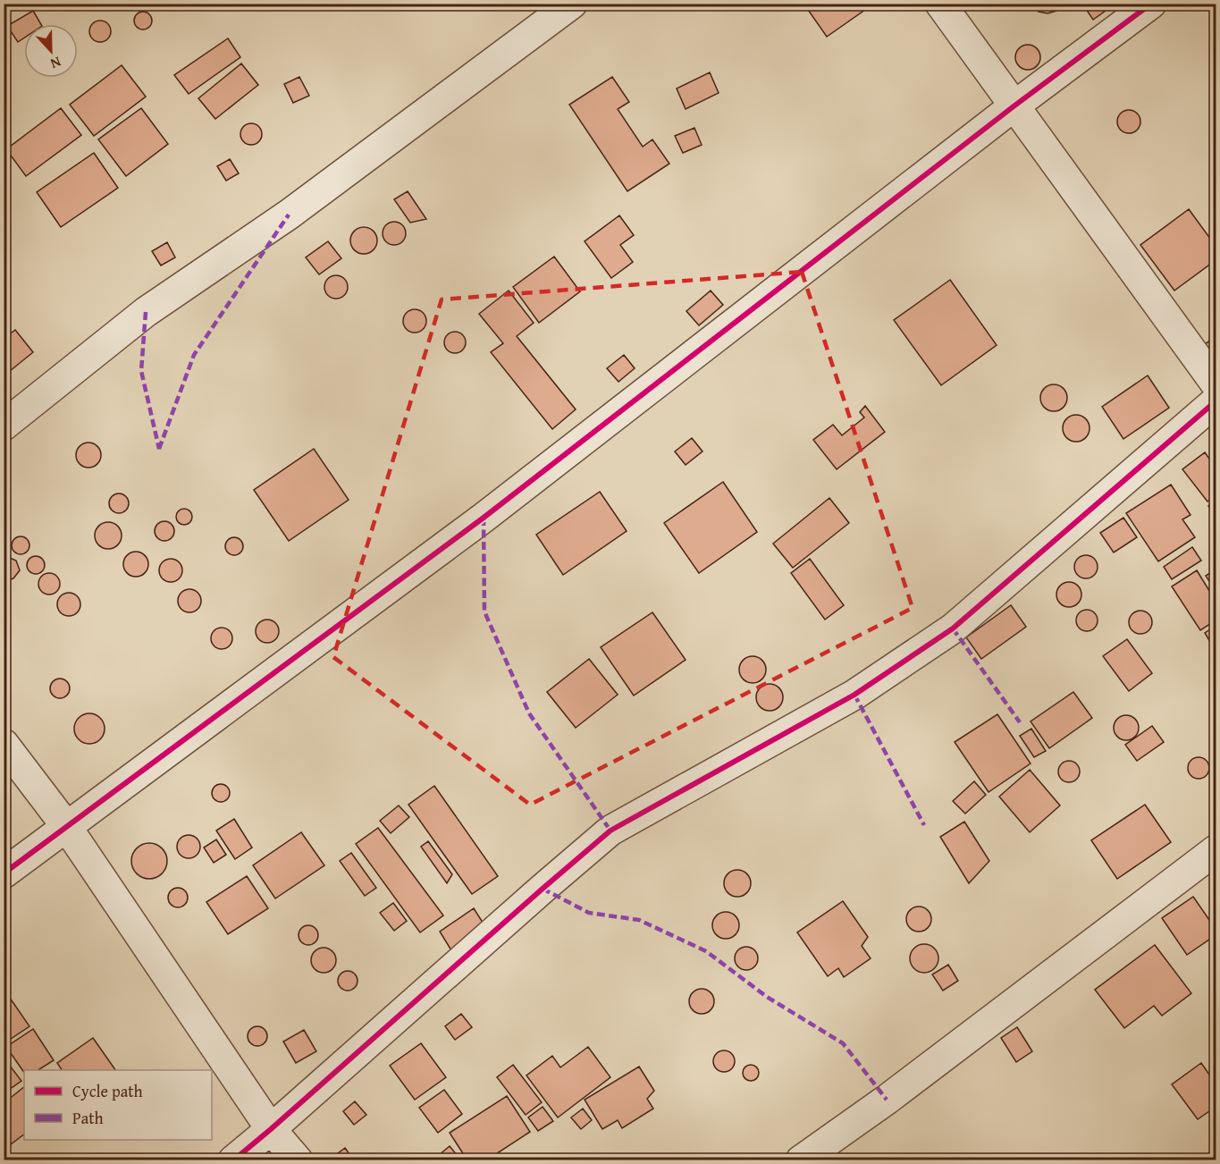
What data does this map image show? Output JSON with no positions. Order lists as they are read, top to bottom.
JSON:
{
  "legend": ["Cycle path", "Path"],
  "north": "bottom"
}
